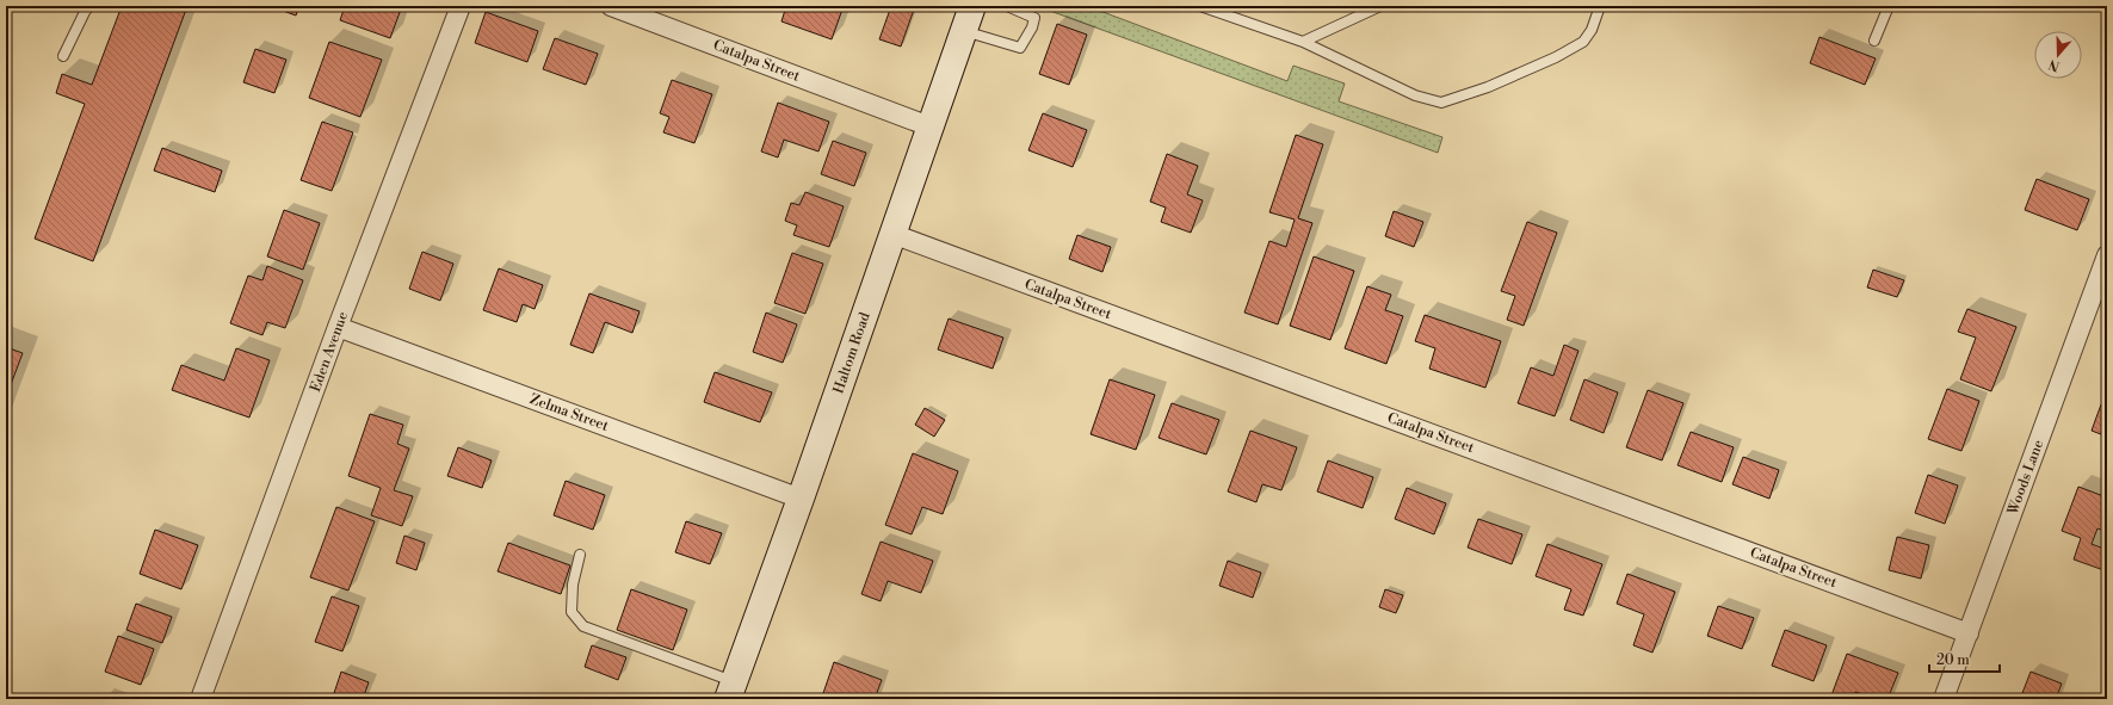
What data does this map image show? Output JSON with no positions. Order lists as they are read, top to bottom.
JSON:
{
  "streets": {
    "main road": ["Haltom Road"],
    "street": [
      "Catalpa Street",
      "Eden Avenue",
      "Zelma Street",
      "Woods Lane"
    ]
  },
  "crossings": [
    ["Catalpa Street", "Haltom Road"],
    ["Catalpa Street", "Woods Lane"],
    ["Eden Avenue", "Zelma Street"],
    ["Haltom Road", "Zelma Street"]
  ],
  "scale_bar": "20 m",
  "north": "bottom"
}
